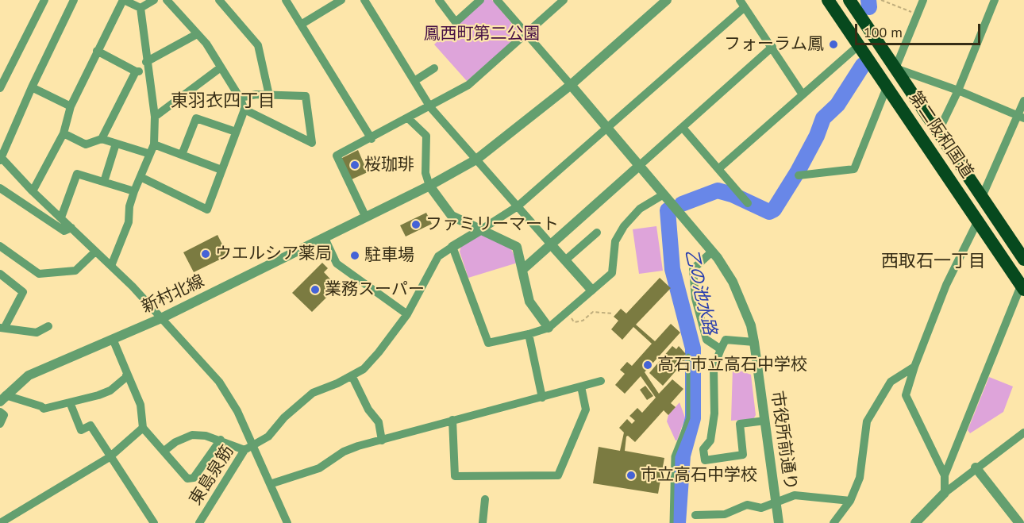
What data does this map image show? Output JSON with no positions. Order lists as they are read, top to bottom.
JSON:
{
  "streets": {
    "highway": ["第二阪和国道"],
    "street": ["新村北線", "市役所前通り", "東島泉筋"]
  },
  "crossings": [
    ["新村北線", "市役所前通り"]
  ],
  "districts": ["東羽衣四丁目", "西取石一丁目"],
  "water": ["乙の池水路"],
  "parks": ["鳳西町第二公園"],
  "places": [
    "フォーラム鳳",
    "桜珈琲",
    "ファミリーマート",
    "ウエルシア薬局",
    "駐車場",
    "業務スーパー",
    "高石市立高石中学校",
    "市立高石中学校"
  ],
  "scale_bar": "100 m"
}
